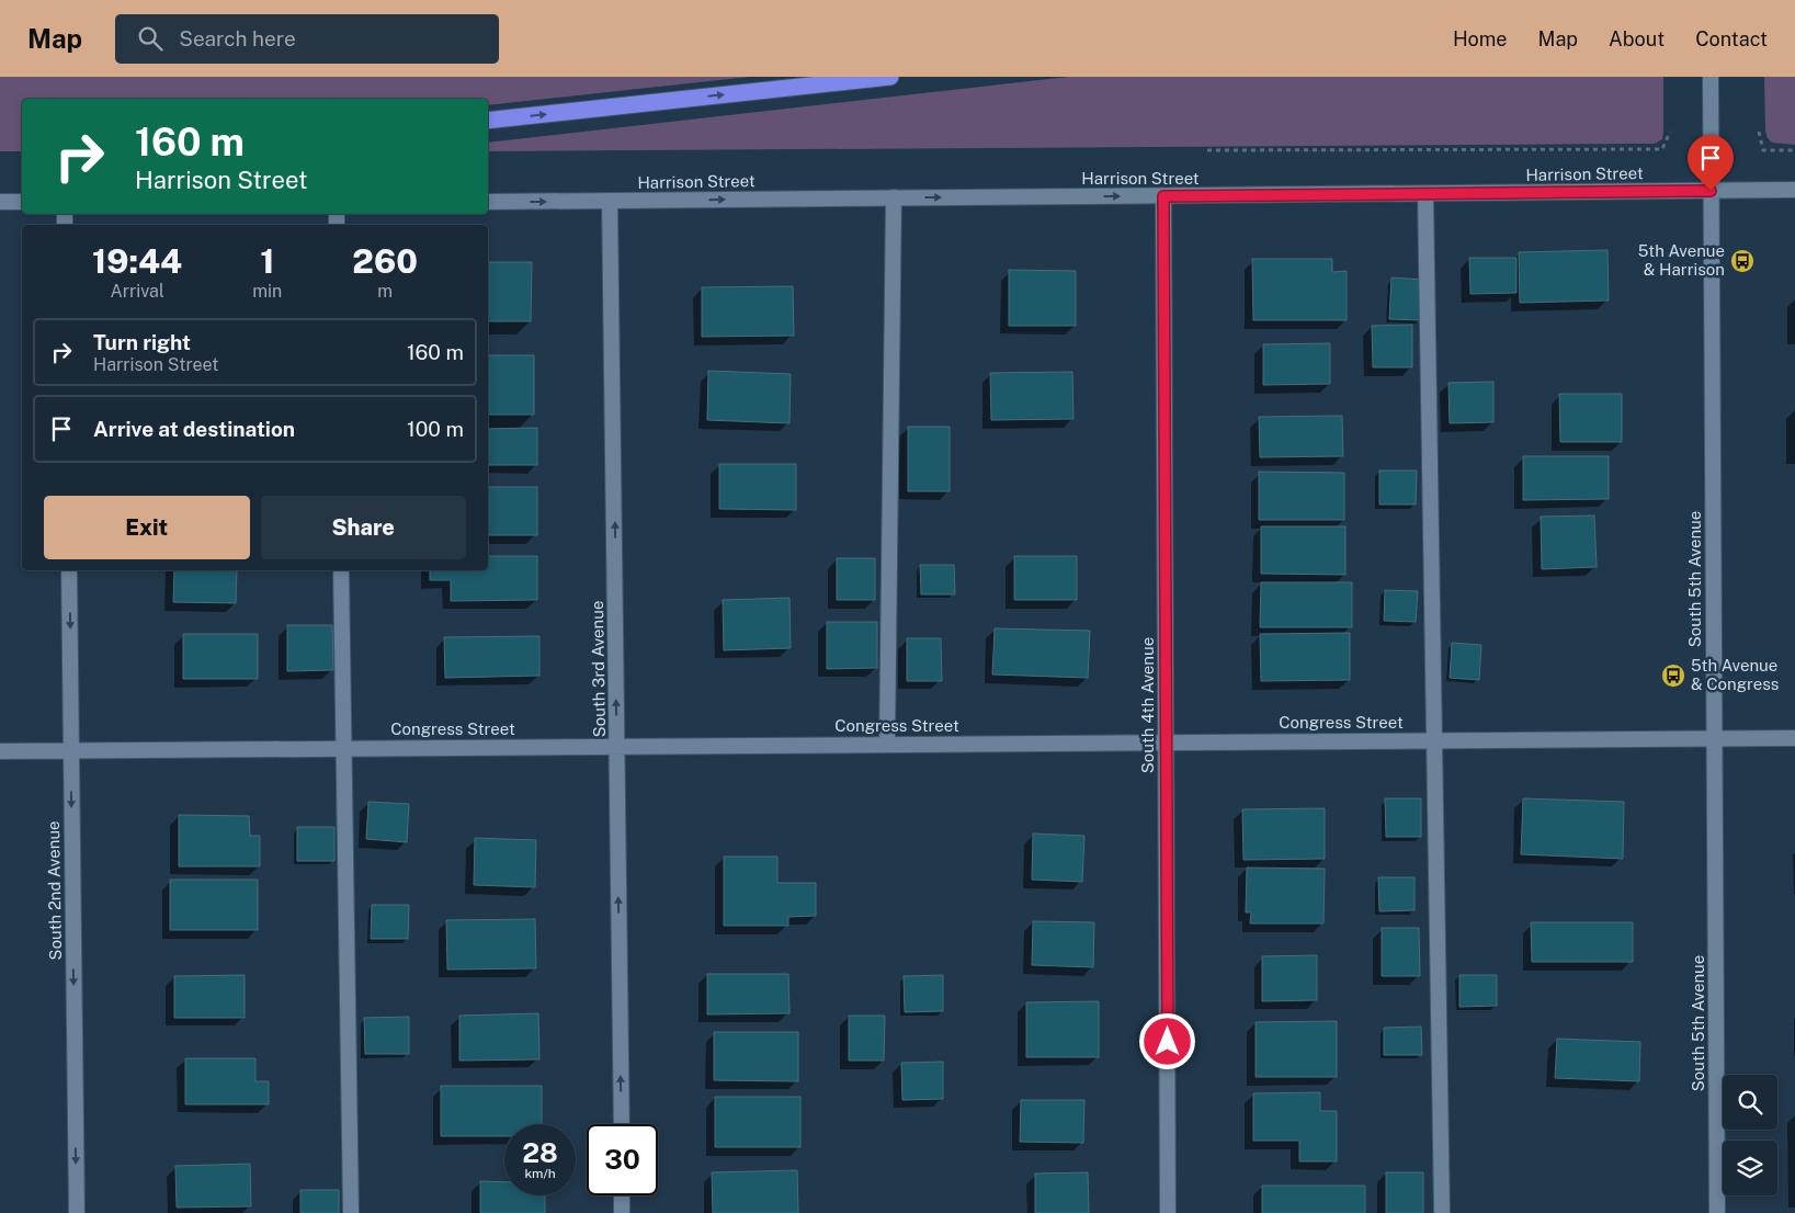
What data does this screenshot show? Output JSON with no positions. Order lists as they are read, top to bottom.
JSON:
{
  "streets": {
    "street": [
      "Harrison Street",
      "South 5th Avenue",
      "South 3rd Avenue",
      "South 4th Avenue",
      "Congress Street",
      "South 2nd Avenue"
    ]
  },
  "crossings": [
    ["Harrison Street", "South 5th Avenue"],
    ["Harrison Street", "South 3rd Avenue"],
    ["Harrison Street", "South 4th Avenue"],
    ["South 5th Avenue", "Congress Street"],
    ["South 3rd Avenue", "Congress Street"],
    ["South 4th Avenue", "Congress Street"],
    ["Congress Street", "South 2nd Avenue"]
  ],
  "one_way": ["Harrison Street", "South 3rd Avenue", "South 2nd Avenue"],
  "places": {
    "bus stop": ["5th Avenue & Harrison", "5th Avenue & Congress"]
  },
  "page": {
    "header": "Map",
    "search": "Search here",
    "nav": [
      "Home",
      "Map",
      "About",
      "Contact"
    ],
    "turn": ["160 m", "Harrison Street"],
    "eta": [
      "19:44",
      "Arrival",
      "1",
      "min",
      "260",
      "m"
    ],
    "list": [
      {
        "name": "Turn right",
        "note": "Harrison Street",
        "value": "160 m"
      },
      {
        "name": "Arrive at destination",
        "value": "100 m"
      }
    ],
    "buttons": ["Exit", "Share"],
    "speed": "28 km/h",
    "limit": "30"
  }
}
